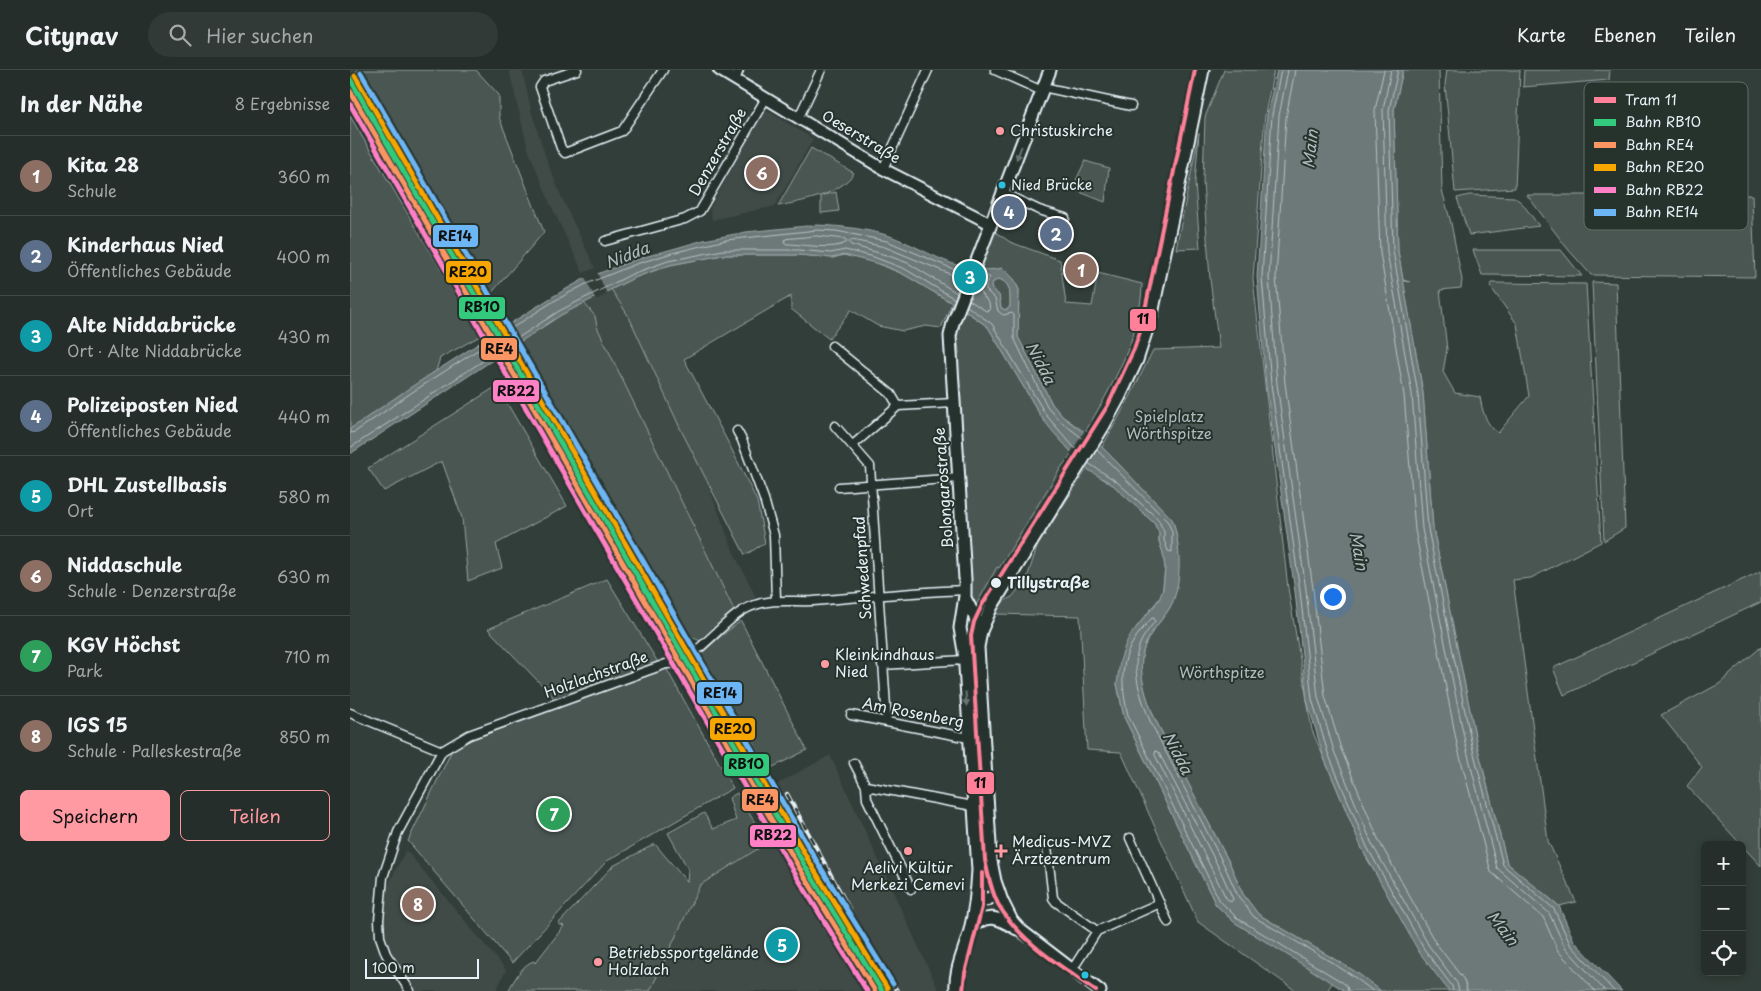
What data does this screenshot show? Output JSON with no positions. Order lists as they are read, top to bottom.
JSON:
{
  "streets": {
    "main road": ["Bolongarostraße"],
    "street": [
      "Oeserstraße",
      "Denzerstraße",
      "Schwedenpfad",
      "Holzlachstraße",
      "Am Rosenberg"
    ]
  },
  "crossings": [
    ["Oeserstraße", "Denzerstraße"],
    ["Oeserstraße", "Bolongarostraße"],
    ["Bolongarostraße", "Holzlachstraße"],
    ["Schwedenpfad", "Holzlachstraße"],
    ["Schwedenpfad", "Am Rosenberg"]
  ],
  "water": ["Main", "Nidda"],
  "parks": ["Spielplatz Wörthspitze", "Wörthspitze"],
  "places": {
    "other": [
      "Christuskirche",
      "Nied Brücke",
      "Tillystraße",
      "Kleinkindhaus Nied",
      "Aelivi Kültür Merkezi Cemevi",
      "Betriebssportgelände Holzlach"
    ],
    "health": ["Medicus-MVZ Ärztezentrum"]
  },
  "lines": [
    "tram line 11",
    "rail line RE14",
    "rail line RE20",
    "rail line RB10",
    "rail line RE4",
    "rail line RB22"
  ],
  "legend": [
    "Tram 11",
    "Bahn RB10",
    "Bahn RE4",
    "Bahn RE20",
    "Bahn RB22",
    "Bahn RE14"
  ],
  "scale_bar": "100 m",
  "page": {
    "header": "Citynav",
    "search": "Hier suchen",
    "nav": ["Karte", "Ebenen", "Teilen"],
    "heading": ["In der Nähe", "8 Ergebnisse"],
    "list": [
      {
        "mark": "1",
        "name": "Kita 28",
        "note": "Schule",
        "value": "360 m"
      },
      {
        "mark": "2",
        "name": "Kinderhaus Nied",
        "note": "Öffentliches Gebäude",
        "value": "400 m"
      },
      {
        "mark": "3",
        "name": "Alte Niddabrücke",
        "note": "Ort · Alte Niddabrücke",
        "value": "430 m"
      },
      {
        "mark": "4",
        "name": "Polizeiposten Nied",
        "note": "Öffentliches Gebäude",
        "value": "440 m"
      },
      {
        "mark": "5",
        "name": "DHL Zustellbasis",
        "note": "Ort",
        "value": "580 m"
      },
      {
        "mark": "6",
        "name": "Niddaschule",
        "note": "Schule · Denzerstraße",
        "value": "630 m"
      },
      {
        "mark": "7",
        "name": "KGV Höchst",
        "note": "Park",
        "value": "710 m"
      },
      {
        "mark": "8",
        "name": "IGS 15",
        "note": "Schule · Palleskestraße",
        "value": "850 m"
      }
    ],
    "pins": [
      "6",
      "4",
      "2",
      "1",
      "3",
      "7",
      "8",
      "5"
    ],
    "buttons": ["Speichern", "Teilen"],
    "map_buttons": ["+", "−"],
    "scale": "100 m"
  }
}
